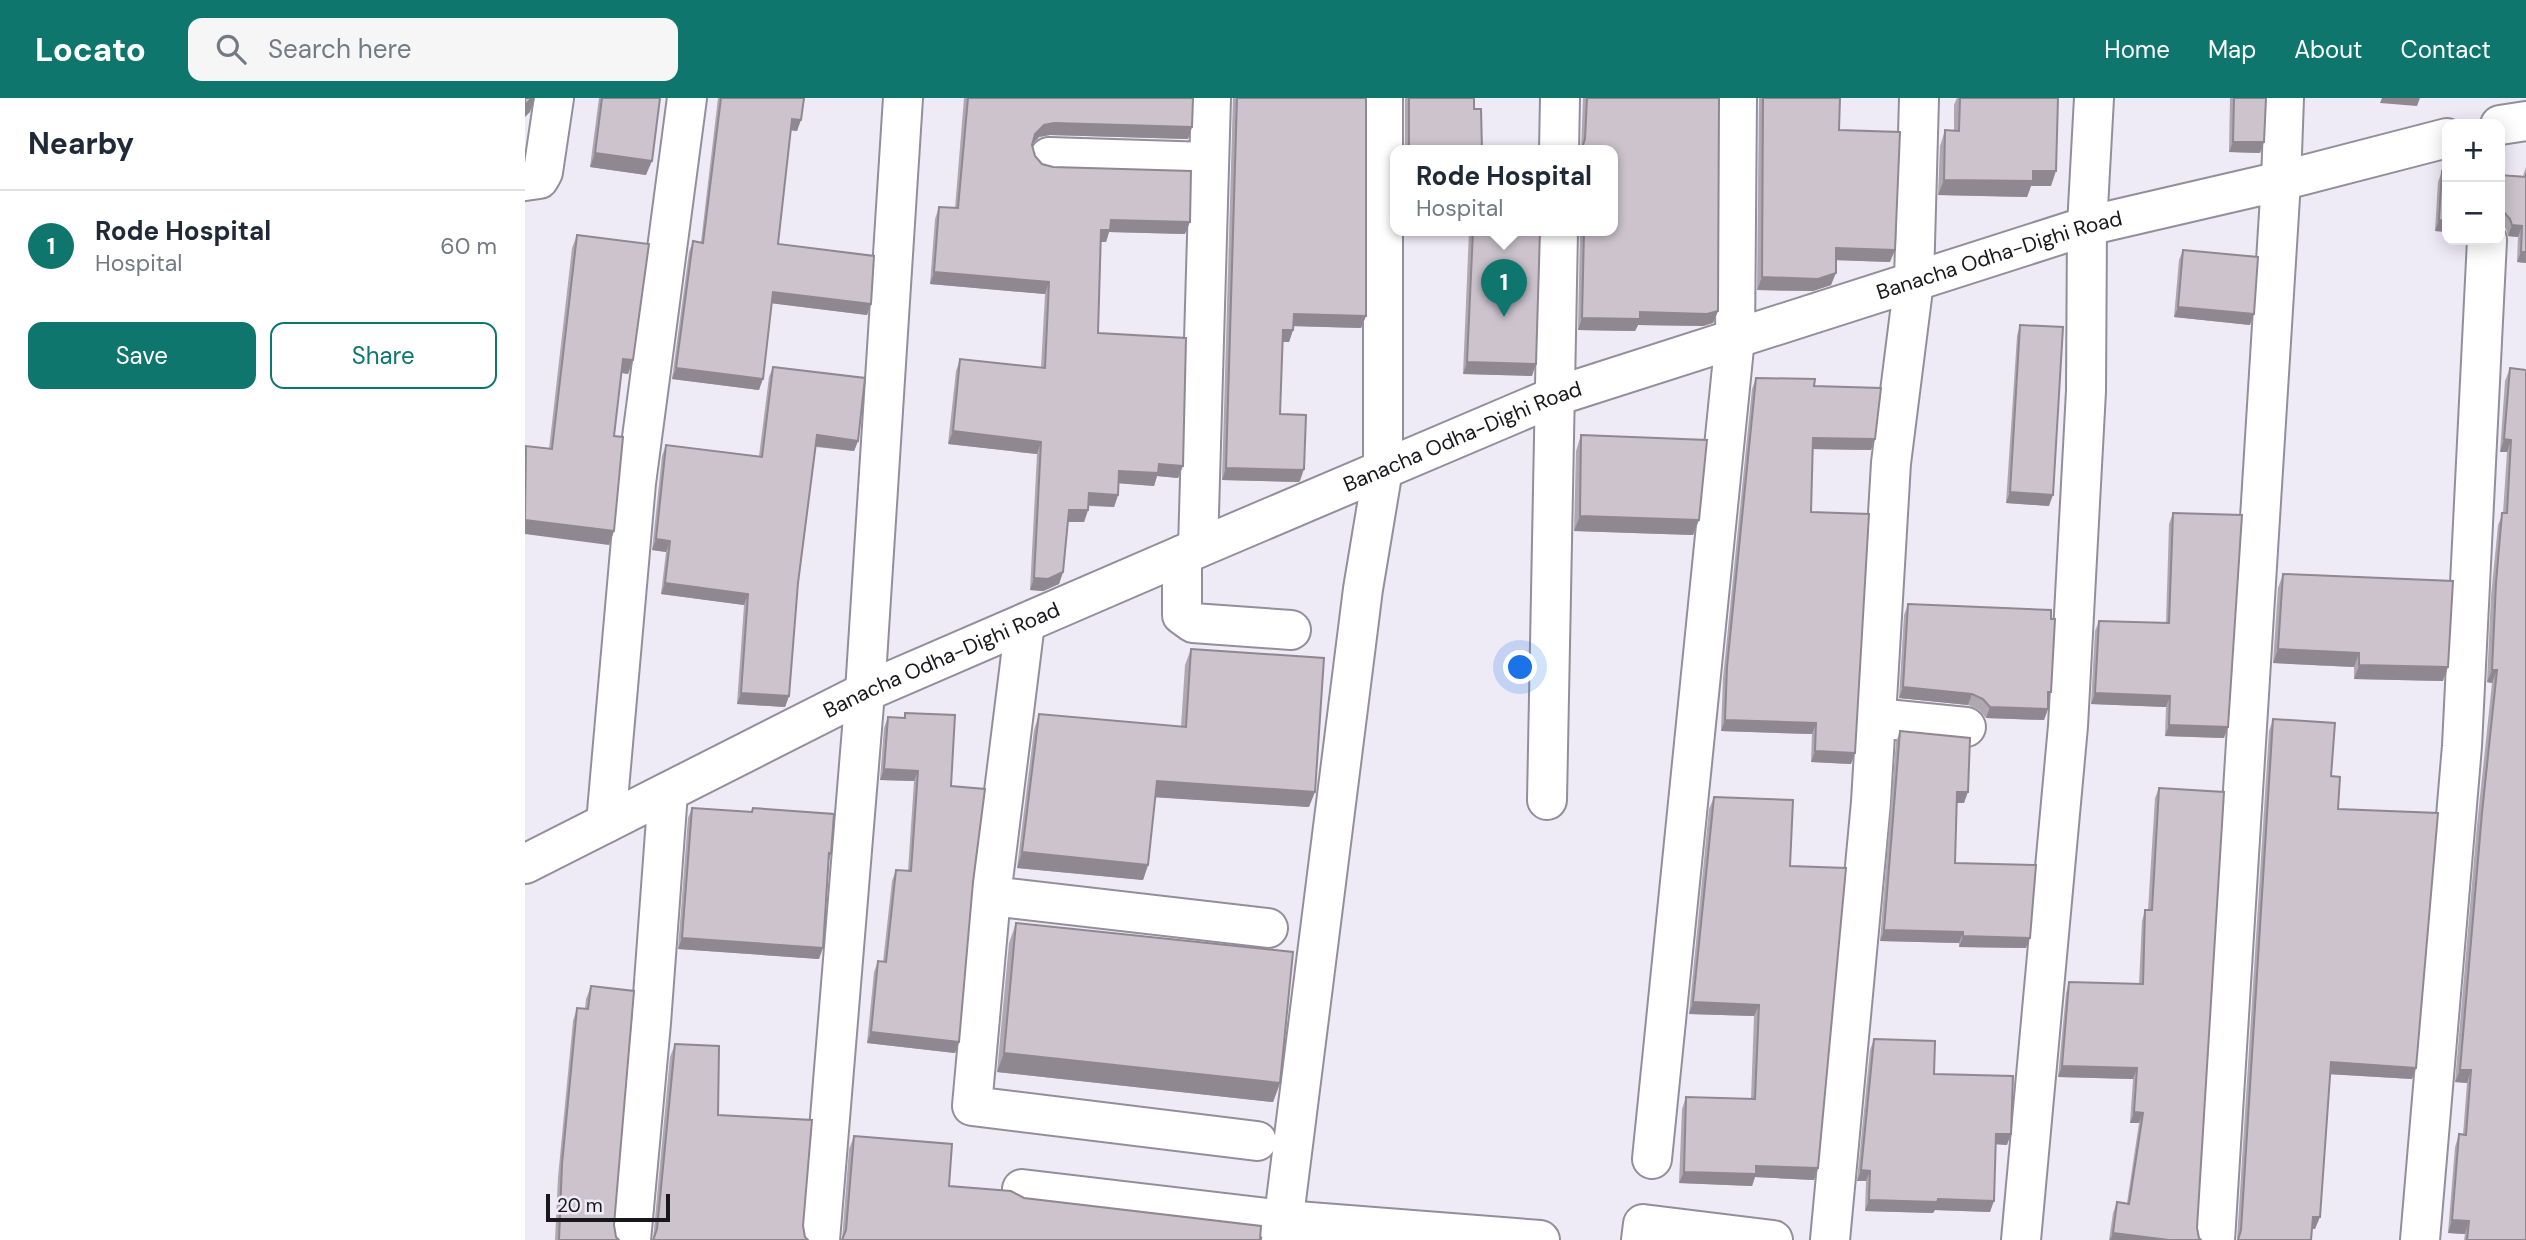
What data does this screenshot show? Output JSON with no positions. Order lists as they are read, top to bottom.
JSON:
{
  "streets": {
    "street": ["Banacha Odha-Dighi Road"]
  },
  "scale_bar": "20 m",
  "page": {
    "header": "Locato",
    "search": "Search here",
    "nav": [
      "Home",
      "Map",
      "About",
      "Contact"
    ],
    "heading": "Nearby",
    "map_buttons": ["+", "−"],
    "popup": ["Rode Hospital", "Hospital"],
    "list": [
      {
        "mark": "1",
        "name": "Rode Hospital",
        "note": "Hospital",
        "value": "60 m"
      }
    ],
    "pins": "1",
    "buttons": ["Save", "Share"],
    "scale": "20 m"
  }
}
